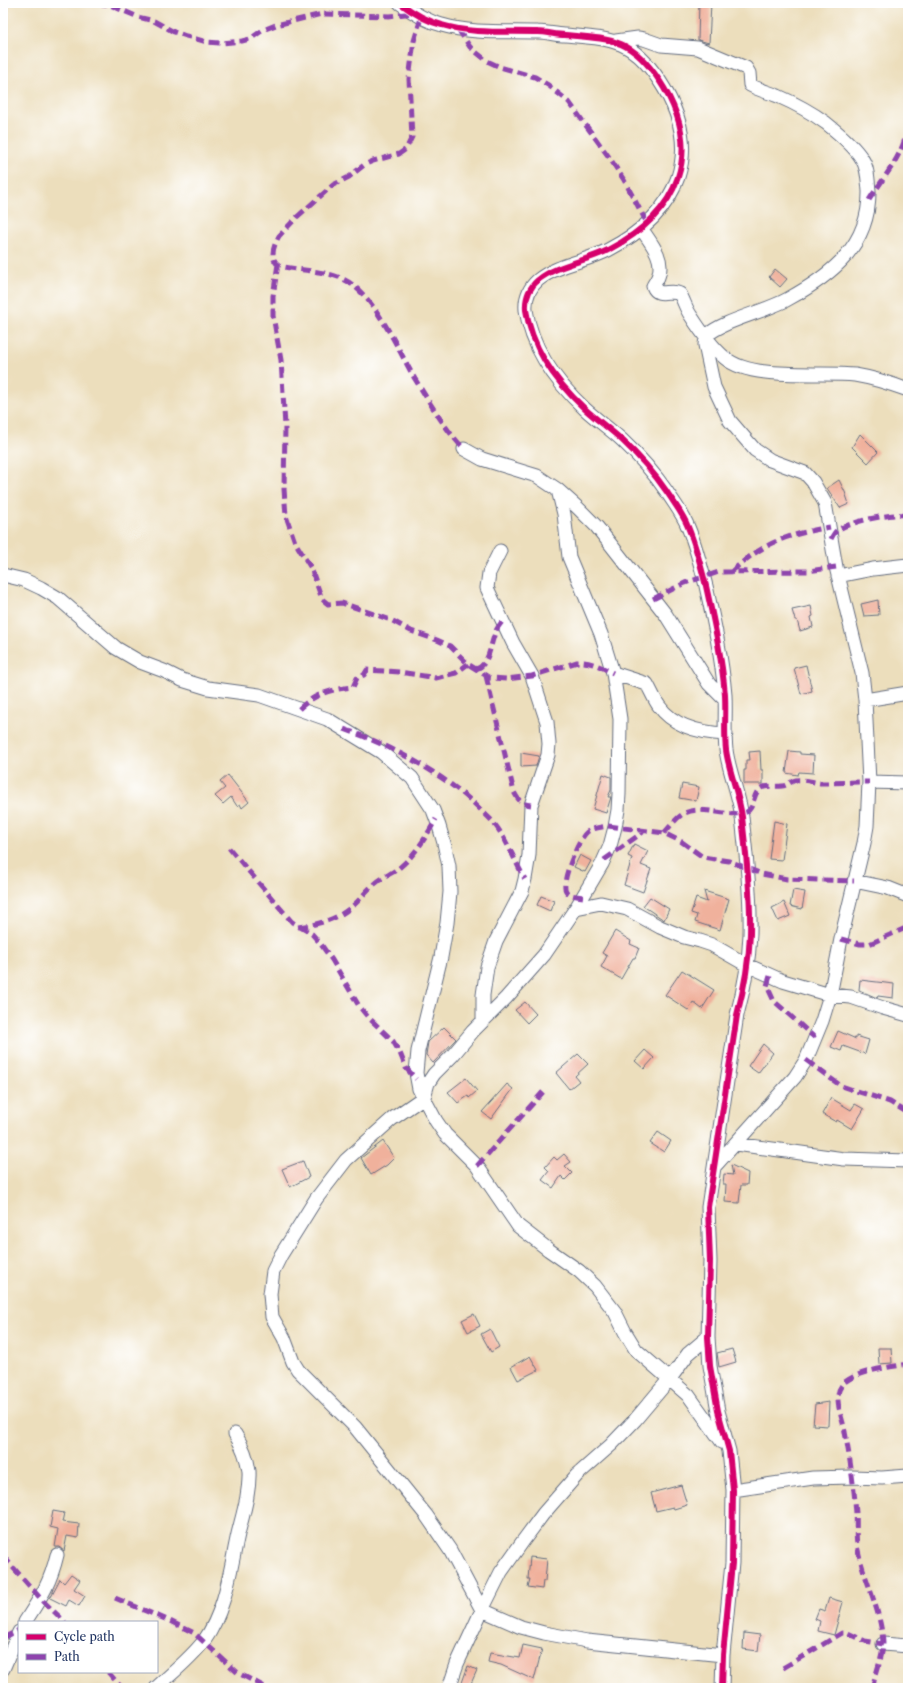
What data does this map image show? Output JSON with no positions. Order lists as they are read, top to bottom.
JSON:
{
  "legend": ["Cycle path", "Path"]
}
